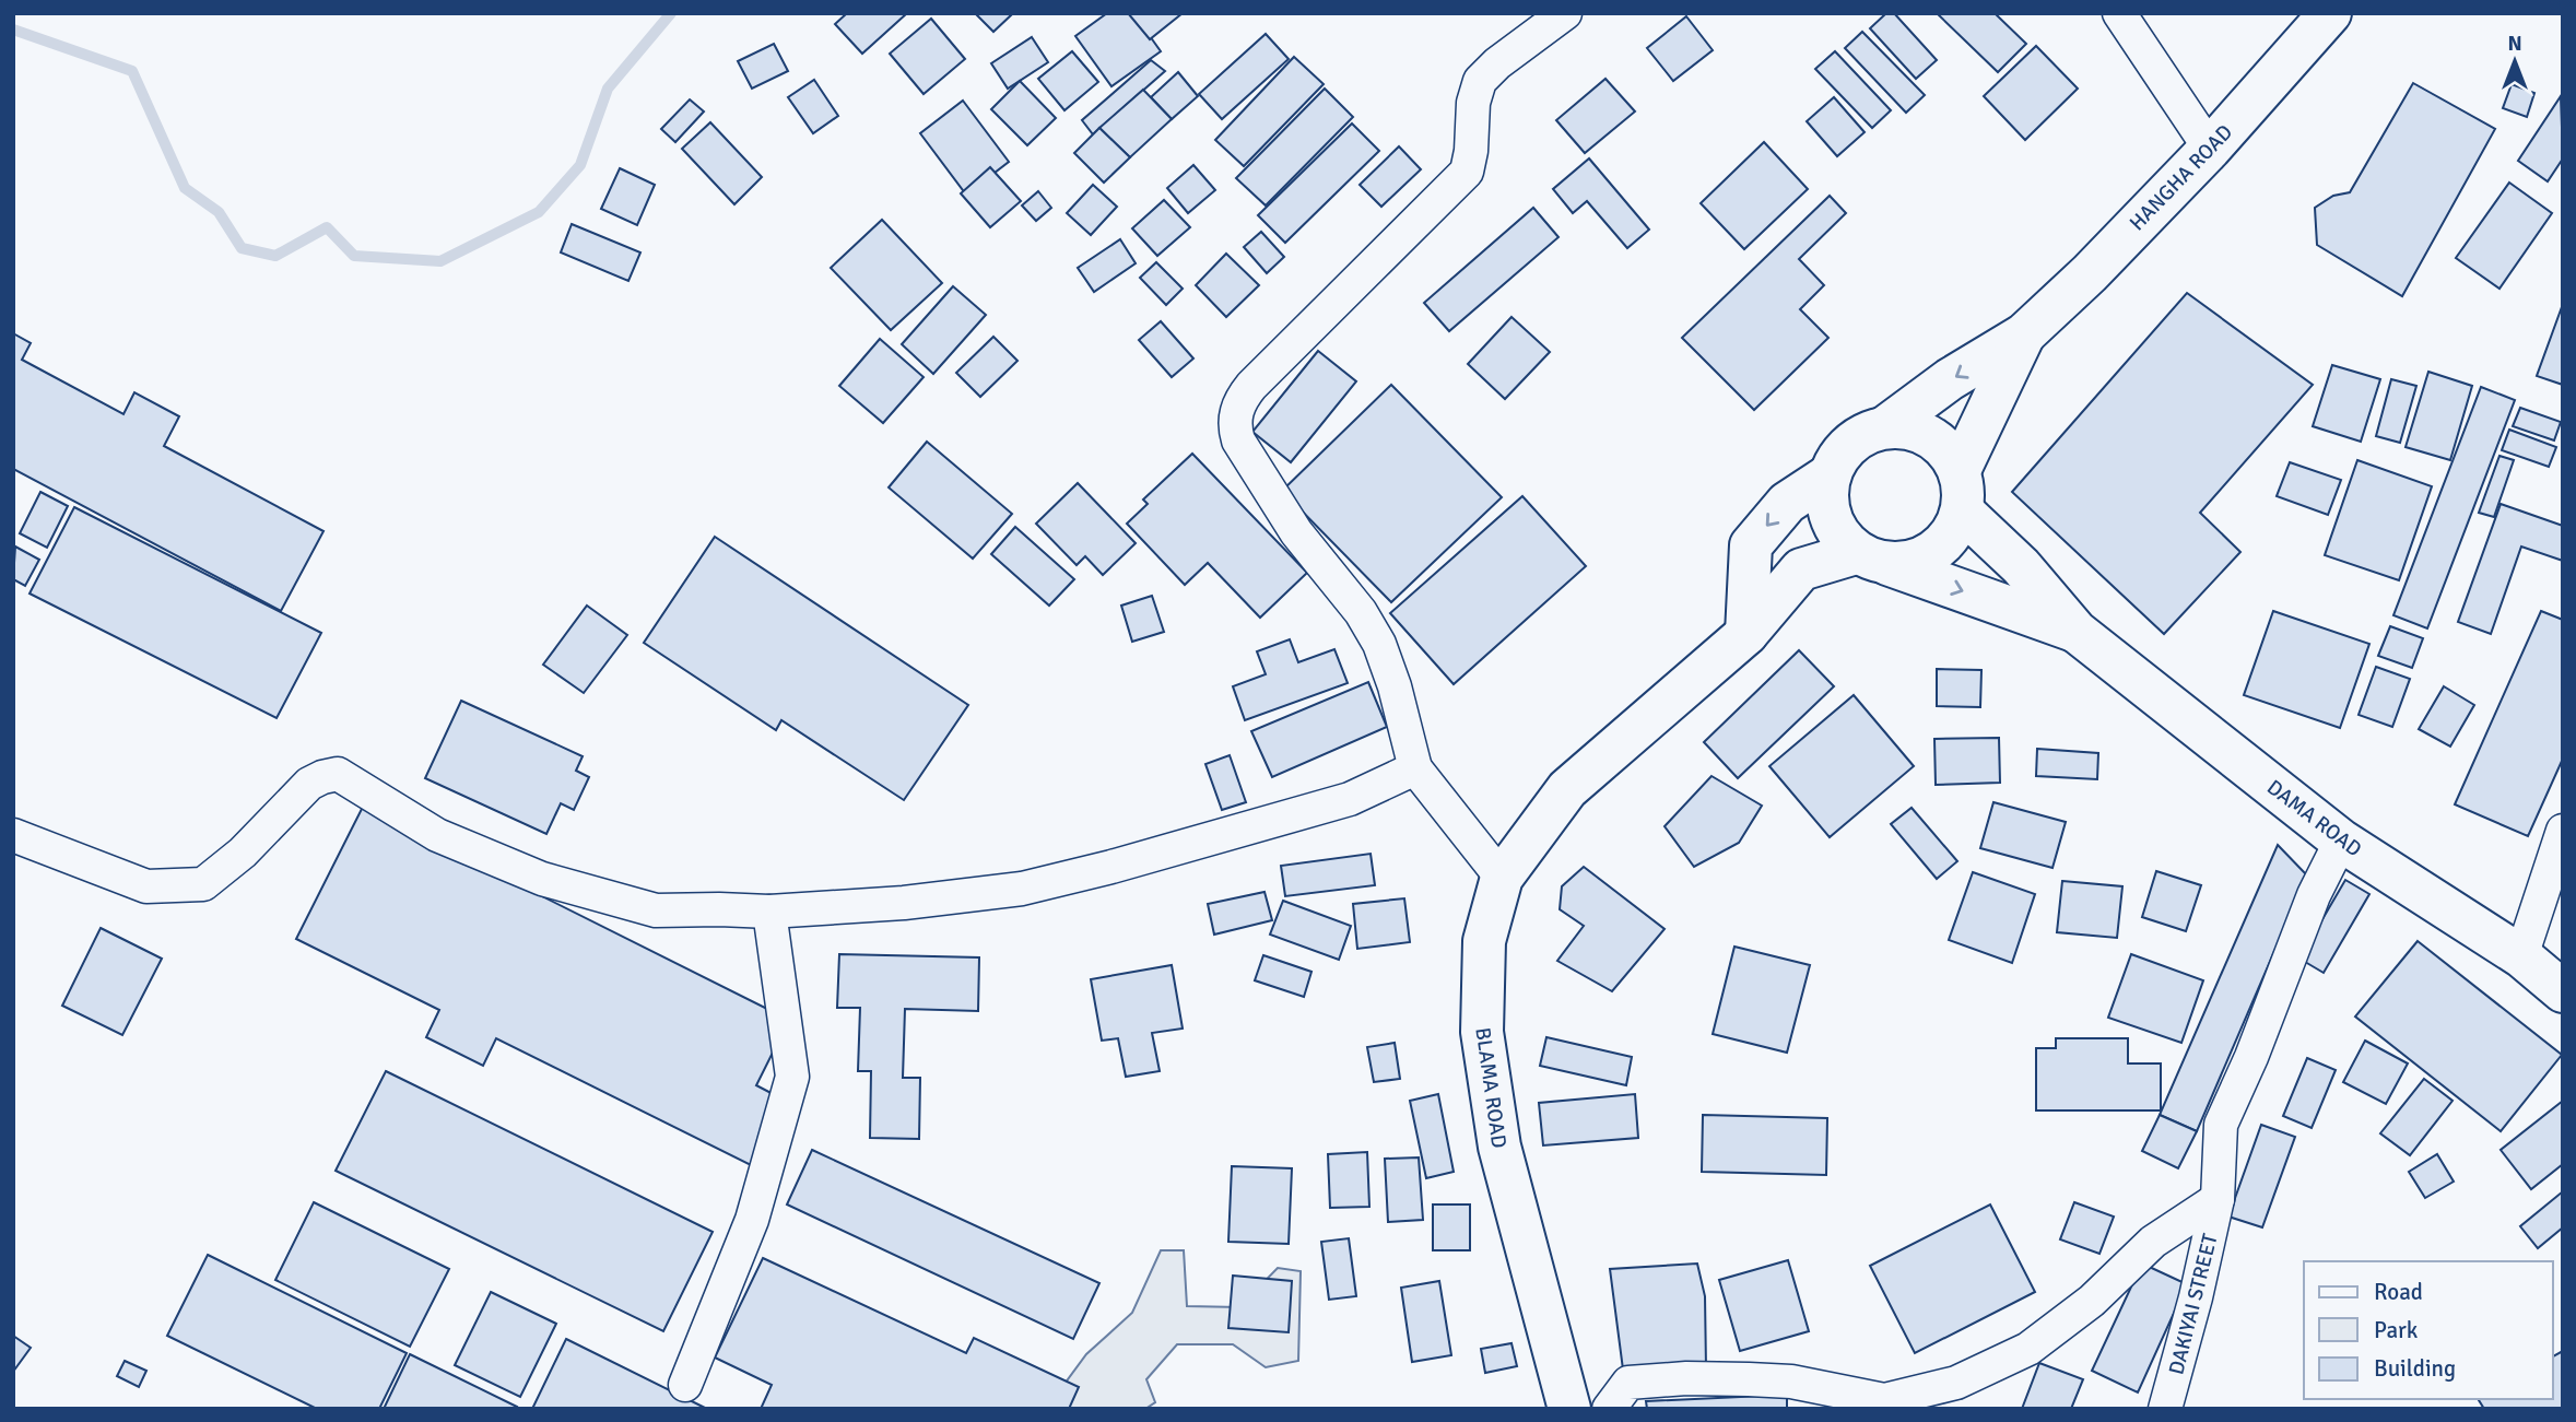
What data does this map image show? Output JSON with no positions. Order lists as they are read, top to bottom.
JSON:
{
  "streets": {
    "main road": ["HANGHA ROAD", "DAMA ROAD", "BLAMA ROAD"],
    "street": ["DAKIYAI STREET"]
  },
  "crossings": [
    ["HANGHA ROAD", "BLAMA ROAD"],
    ["DAMA ROAD", "DAKIYAI STREET"]
  ],
  "legend": ["Road", "Park", "Building"],
  "north": "top"
}
